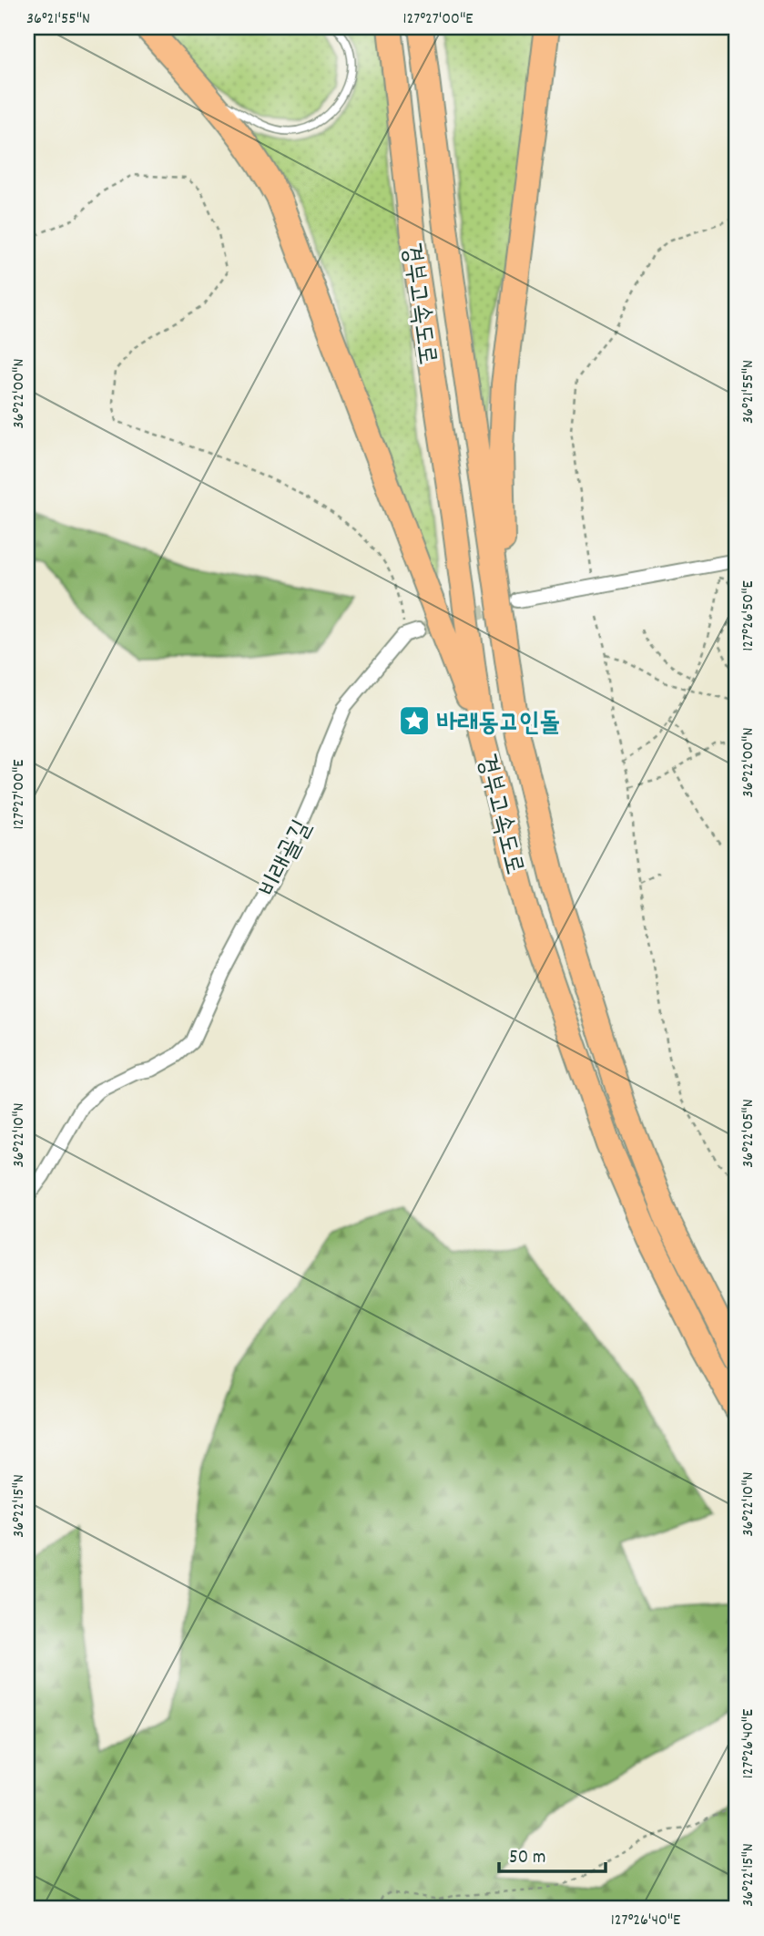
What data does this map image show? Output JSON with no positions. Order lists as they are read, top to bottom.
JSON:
{
  "streets": {
    "highway": ["경부고속도로"],
    "street": ["비래골길"]
  },
  "places": {
    "place": ["바래동고인돌"]
  },
  "scale_bar": "50 m",
  "coordinates": [
    "36°21'55\"N",
    "127°27'00\"E",
    "36°22'00\"N",
    "127°26'50\"E",
    "36°22'05\"N",
    "36°22'10\"N",
    "36°22'15\"N",
    "127°26'40\"E"
  ]
}
